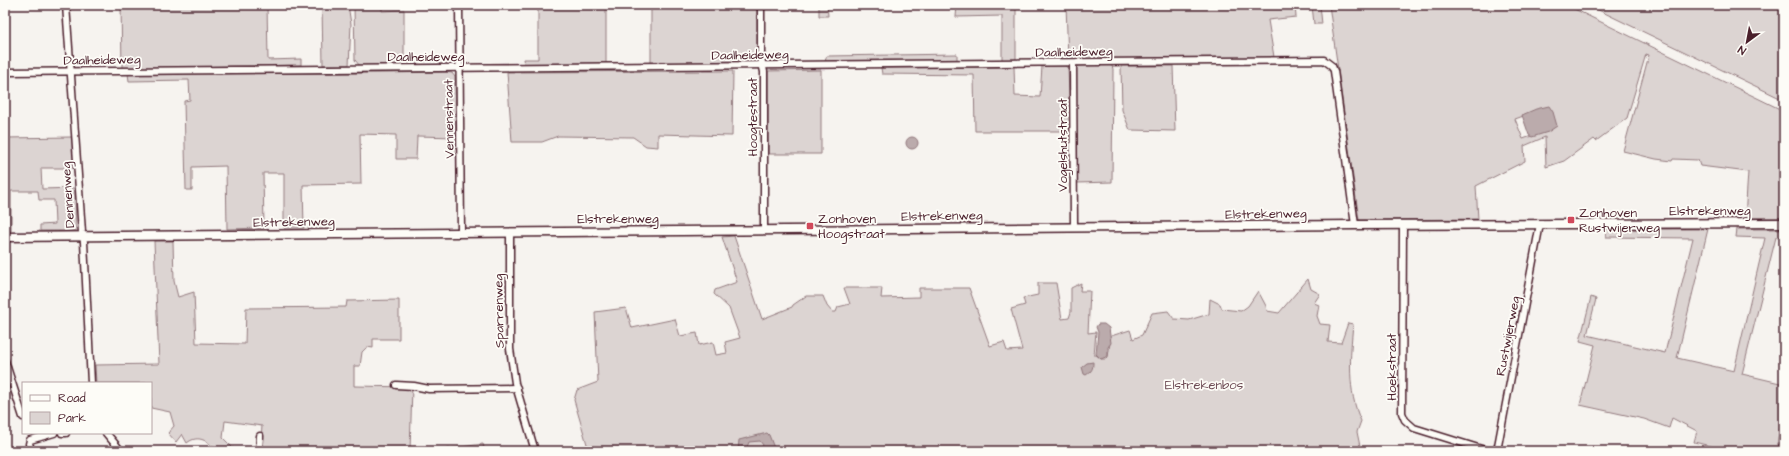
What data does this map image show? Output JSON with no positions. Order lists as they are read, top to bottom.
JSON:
{
  "streets": {
    "street": [
      "Daalheideweg",
      "Hoogtestraat",
      "Vennenstraat",
      "Vogelshutstraat",
      "Dennenweg",
      "Elstrekenweg",
      "Sparrenweg",
      "Rustwijerweg",
      "Hoekstraat"
    ]
  },
  "crossings": [
    ["Daalheideweg", "Hoogtestraat"],
    ["Daalheideweg", "Vennenstraat"],
    ["Daalheideweg", "Vogelshutstraat"],
    ["Daalheideweg", "Dennenweg"],
    ["Daalheideweg", "Elstrekenweg"],
    ["Hoogtestraat", "Elstrekenweg"],
    ["Vennenstraat", "Elstrekenweg"],
    ["Vogelshutstraat", "Elstrekenweg"],
    ["Dennenweg", "Elstrekenweg"],
    ["Elstrekenweg", "Sparrenweg"],
    ["Elstrekenweg", "Rustwijerweg"],
    ["Elstrekenweg", "Hoekstraat"]
  ],
  "parks": ["Elstrekenbos"],
  "places": {
    "transit": ["Zonhoven Rustwijerweg", "Zonhoven Hoogstraat"]
  },
  "legend": ["Road", "Park"],
  "north": "bottom left"
}
